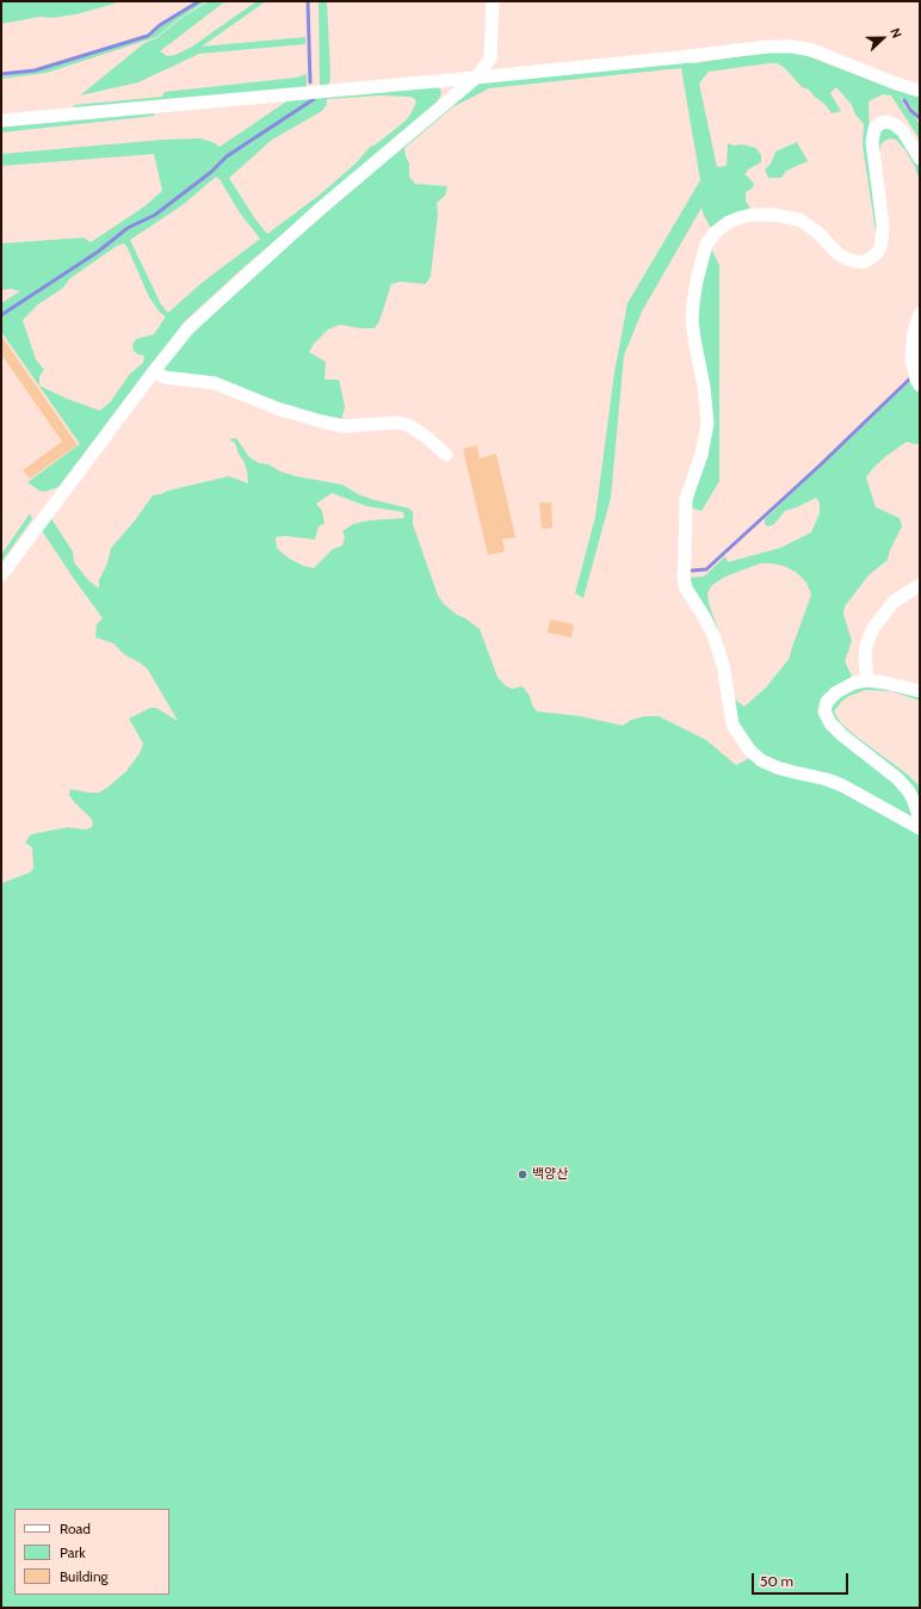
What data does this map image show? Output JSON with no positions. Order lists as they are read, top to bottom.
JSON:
{
  "places": ["백양산"],
  "legend": ["Road", "Park", "Building"],
  "scale_bar": "50 m",
  "north": "right"
}
